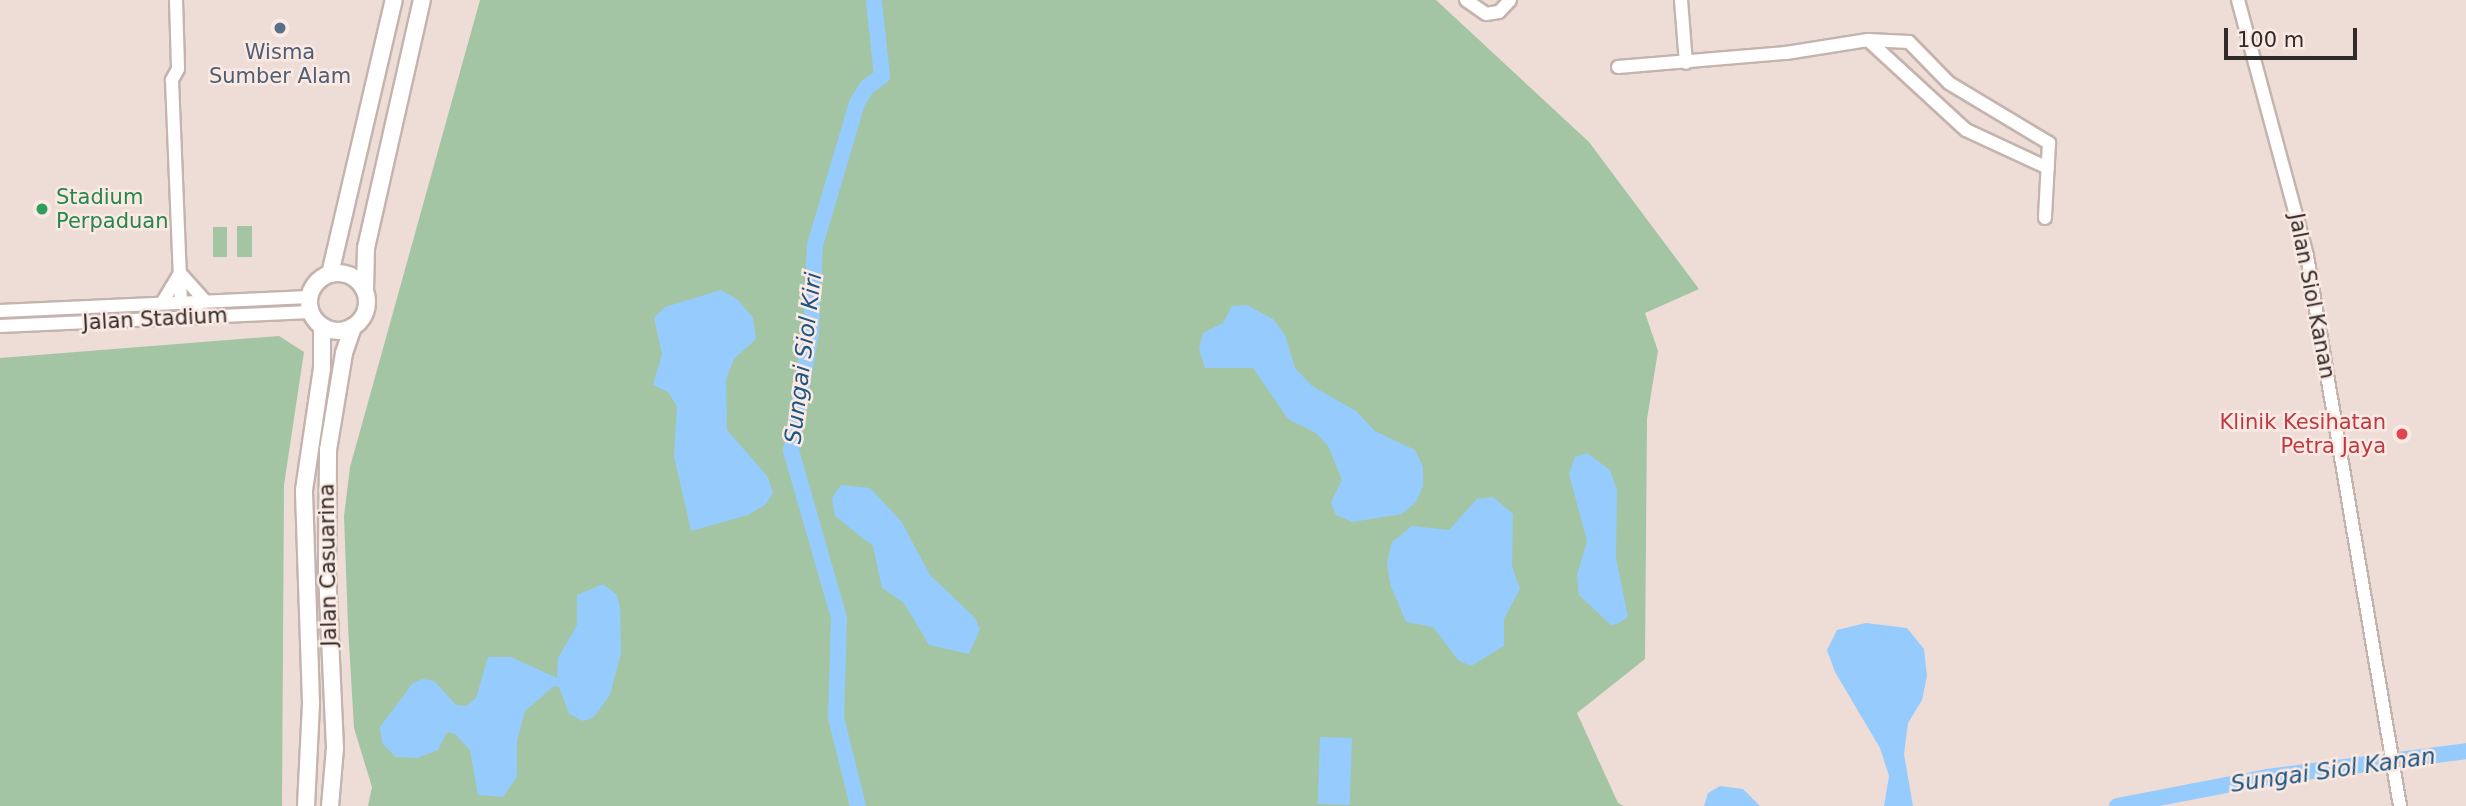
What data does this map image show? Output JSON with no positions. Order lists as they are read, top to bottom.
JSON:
{
  "streets": {
    "main road": ["Jalan Casuarina"],
    "street": ["Jalan Siol Kanan", "Jalan Stadium"]
  },
  "crossings": [
    ["Jalan Stadium", "Jalan Casuarina"]
  ],
  "water": ["Sungai Siol Kiri", "Sungai Siol Kanan"],
  "places": ["Wisma Sumber Alam", "Stadium Perpaduan", "Klinik Kesihatan Petra Jaya"],
  "scale_bar": "100 m"
}
